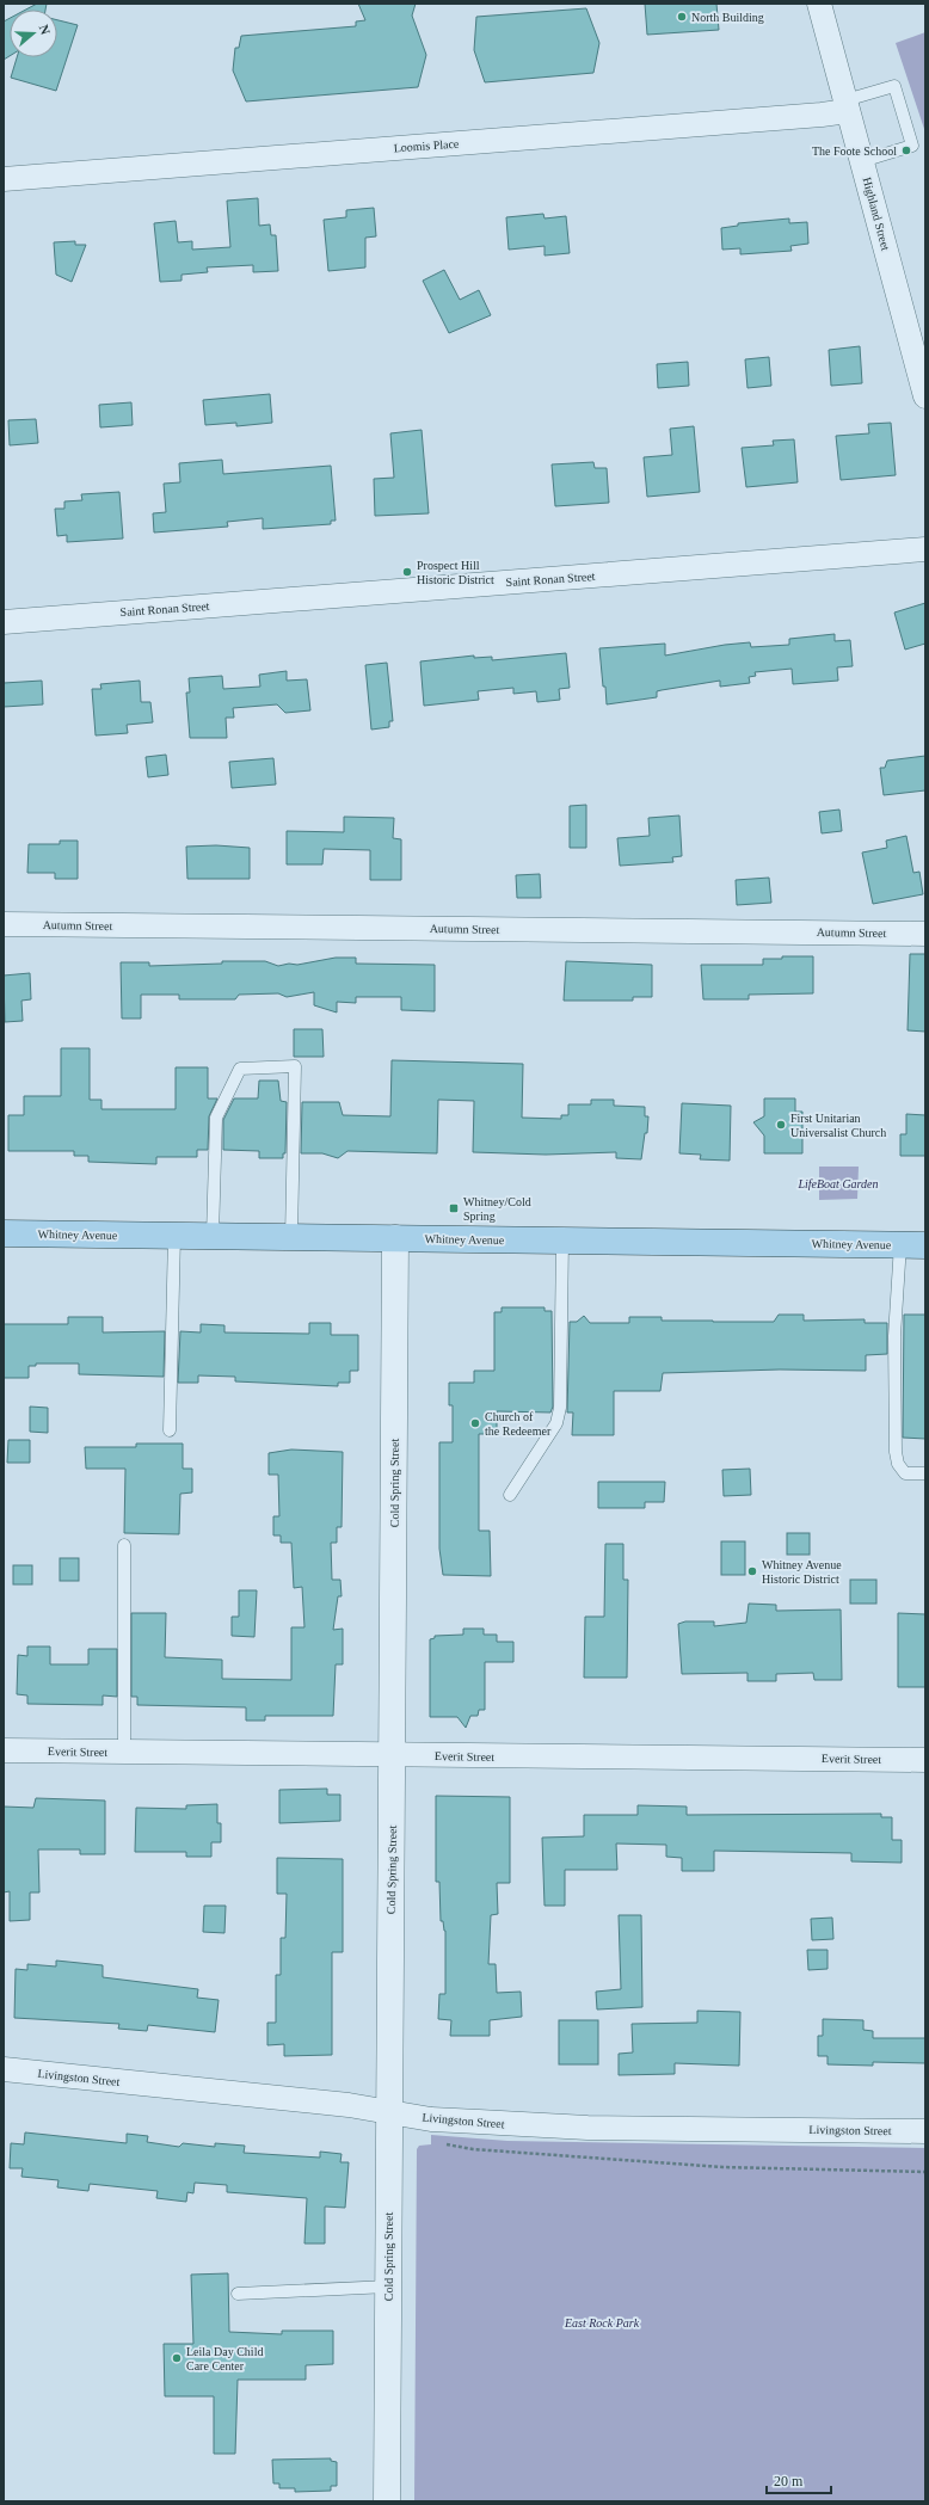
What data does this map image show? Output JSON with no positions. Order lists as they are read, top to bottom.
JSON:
{
  "streets": {
    "main road": ["Whitney Avenue"],
    "street": [
      "Loomis Place",
      "Highland Street",
      "Saint Ronan Street",
      "Autumn Street",
      "Cold Spring Street",
      "Everit Street",
      "Livingston Street"
    ]
  },
  "crossings": [
    ["Loomis Place", "Highland Street"],
    ["Whitney Avenue", "Cold Spring Street"],
    ["Cold Spring Street", "Everit Street"],
    ["Cold Spring Street", "Livingston Street"]
  ],
  "parks": ["LifeBoat Garden", "East Rock Park"],
  "places": {
    "other": [
      "North Building",
      "The Foote School",
      "Prospect Hill Historic District",
      "First Unitarian Universalist Church",
      "Church of the Redeemer",
      "Whitney Avenue Historic District",
      "Leila Day Child Care Center"
    ],
    "transit": ["Whitney/Cold Spring"]
  },
  "scale_bar": "20 m",
  "north": "right"
}
